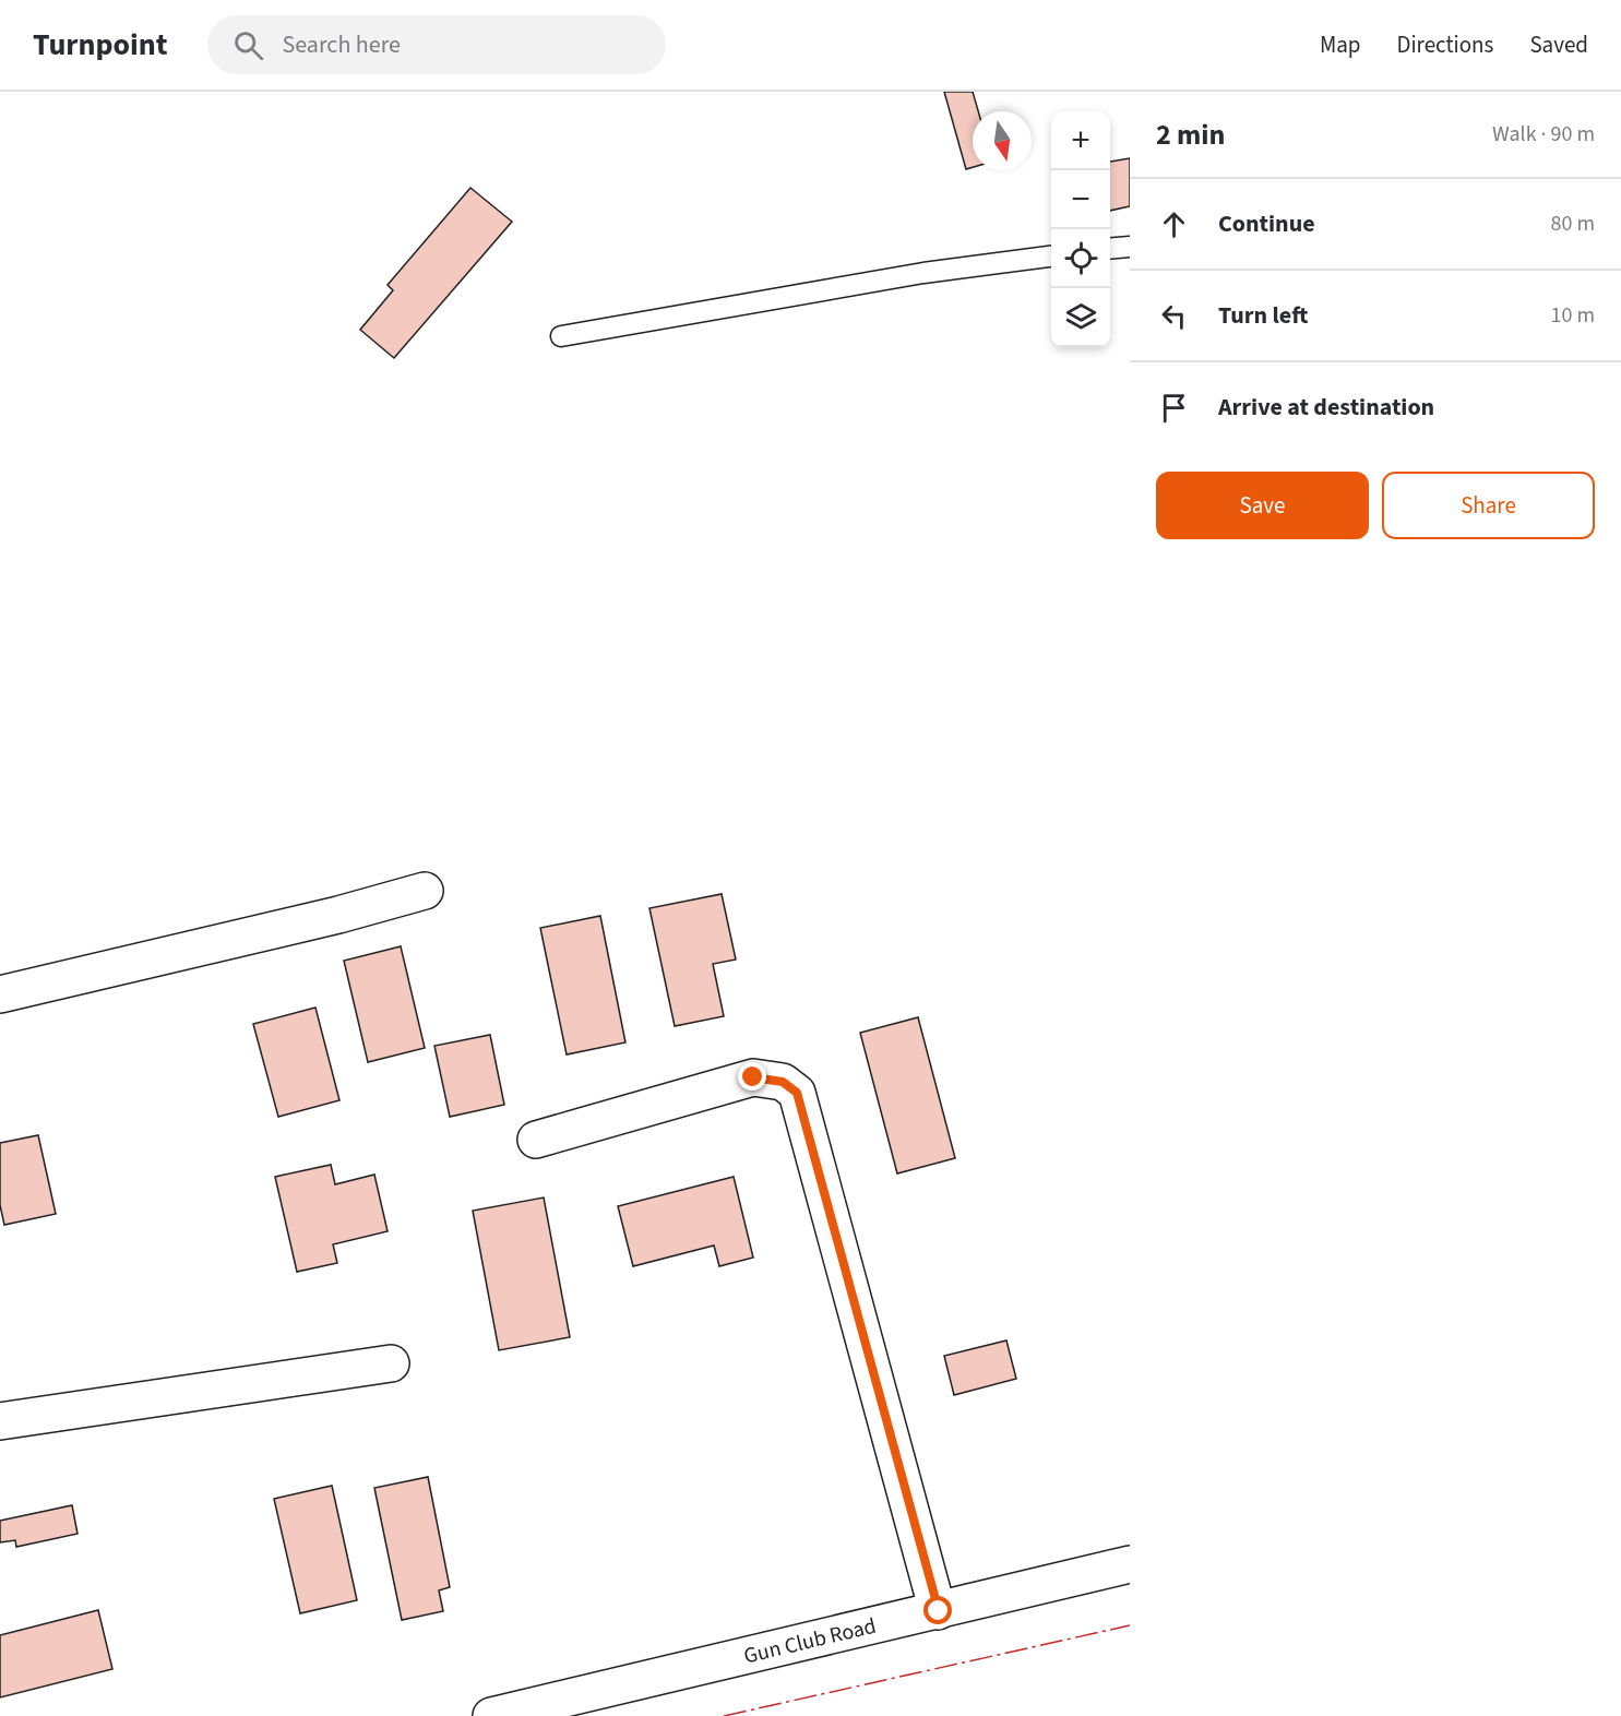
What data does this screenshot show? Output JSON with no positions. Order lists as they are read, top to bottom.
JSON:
{
  "streets": {
    "street": ["Gun Club Road"]
  },
  "north": "bottom",
  "page": {
    "header": "Turnpoint",
    "search": "Search here",
    "nav": ["Map", "Directions", "Saved"],
    "heading": ["2 min", "Walk · 90 m"],
    "map_buttons": ["+", "−"],
    "list": [
      ["Continue", "80 m"],
      ["Turn left", "10 m"],
      "Arrive at destination"
    ],
    "buttons": ["Save", "Share"]
  }
}
